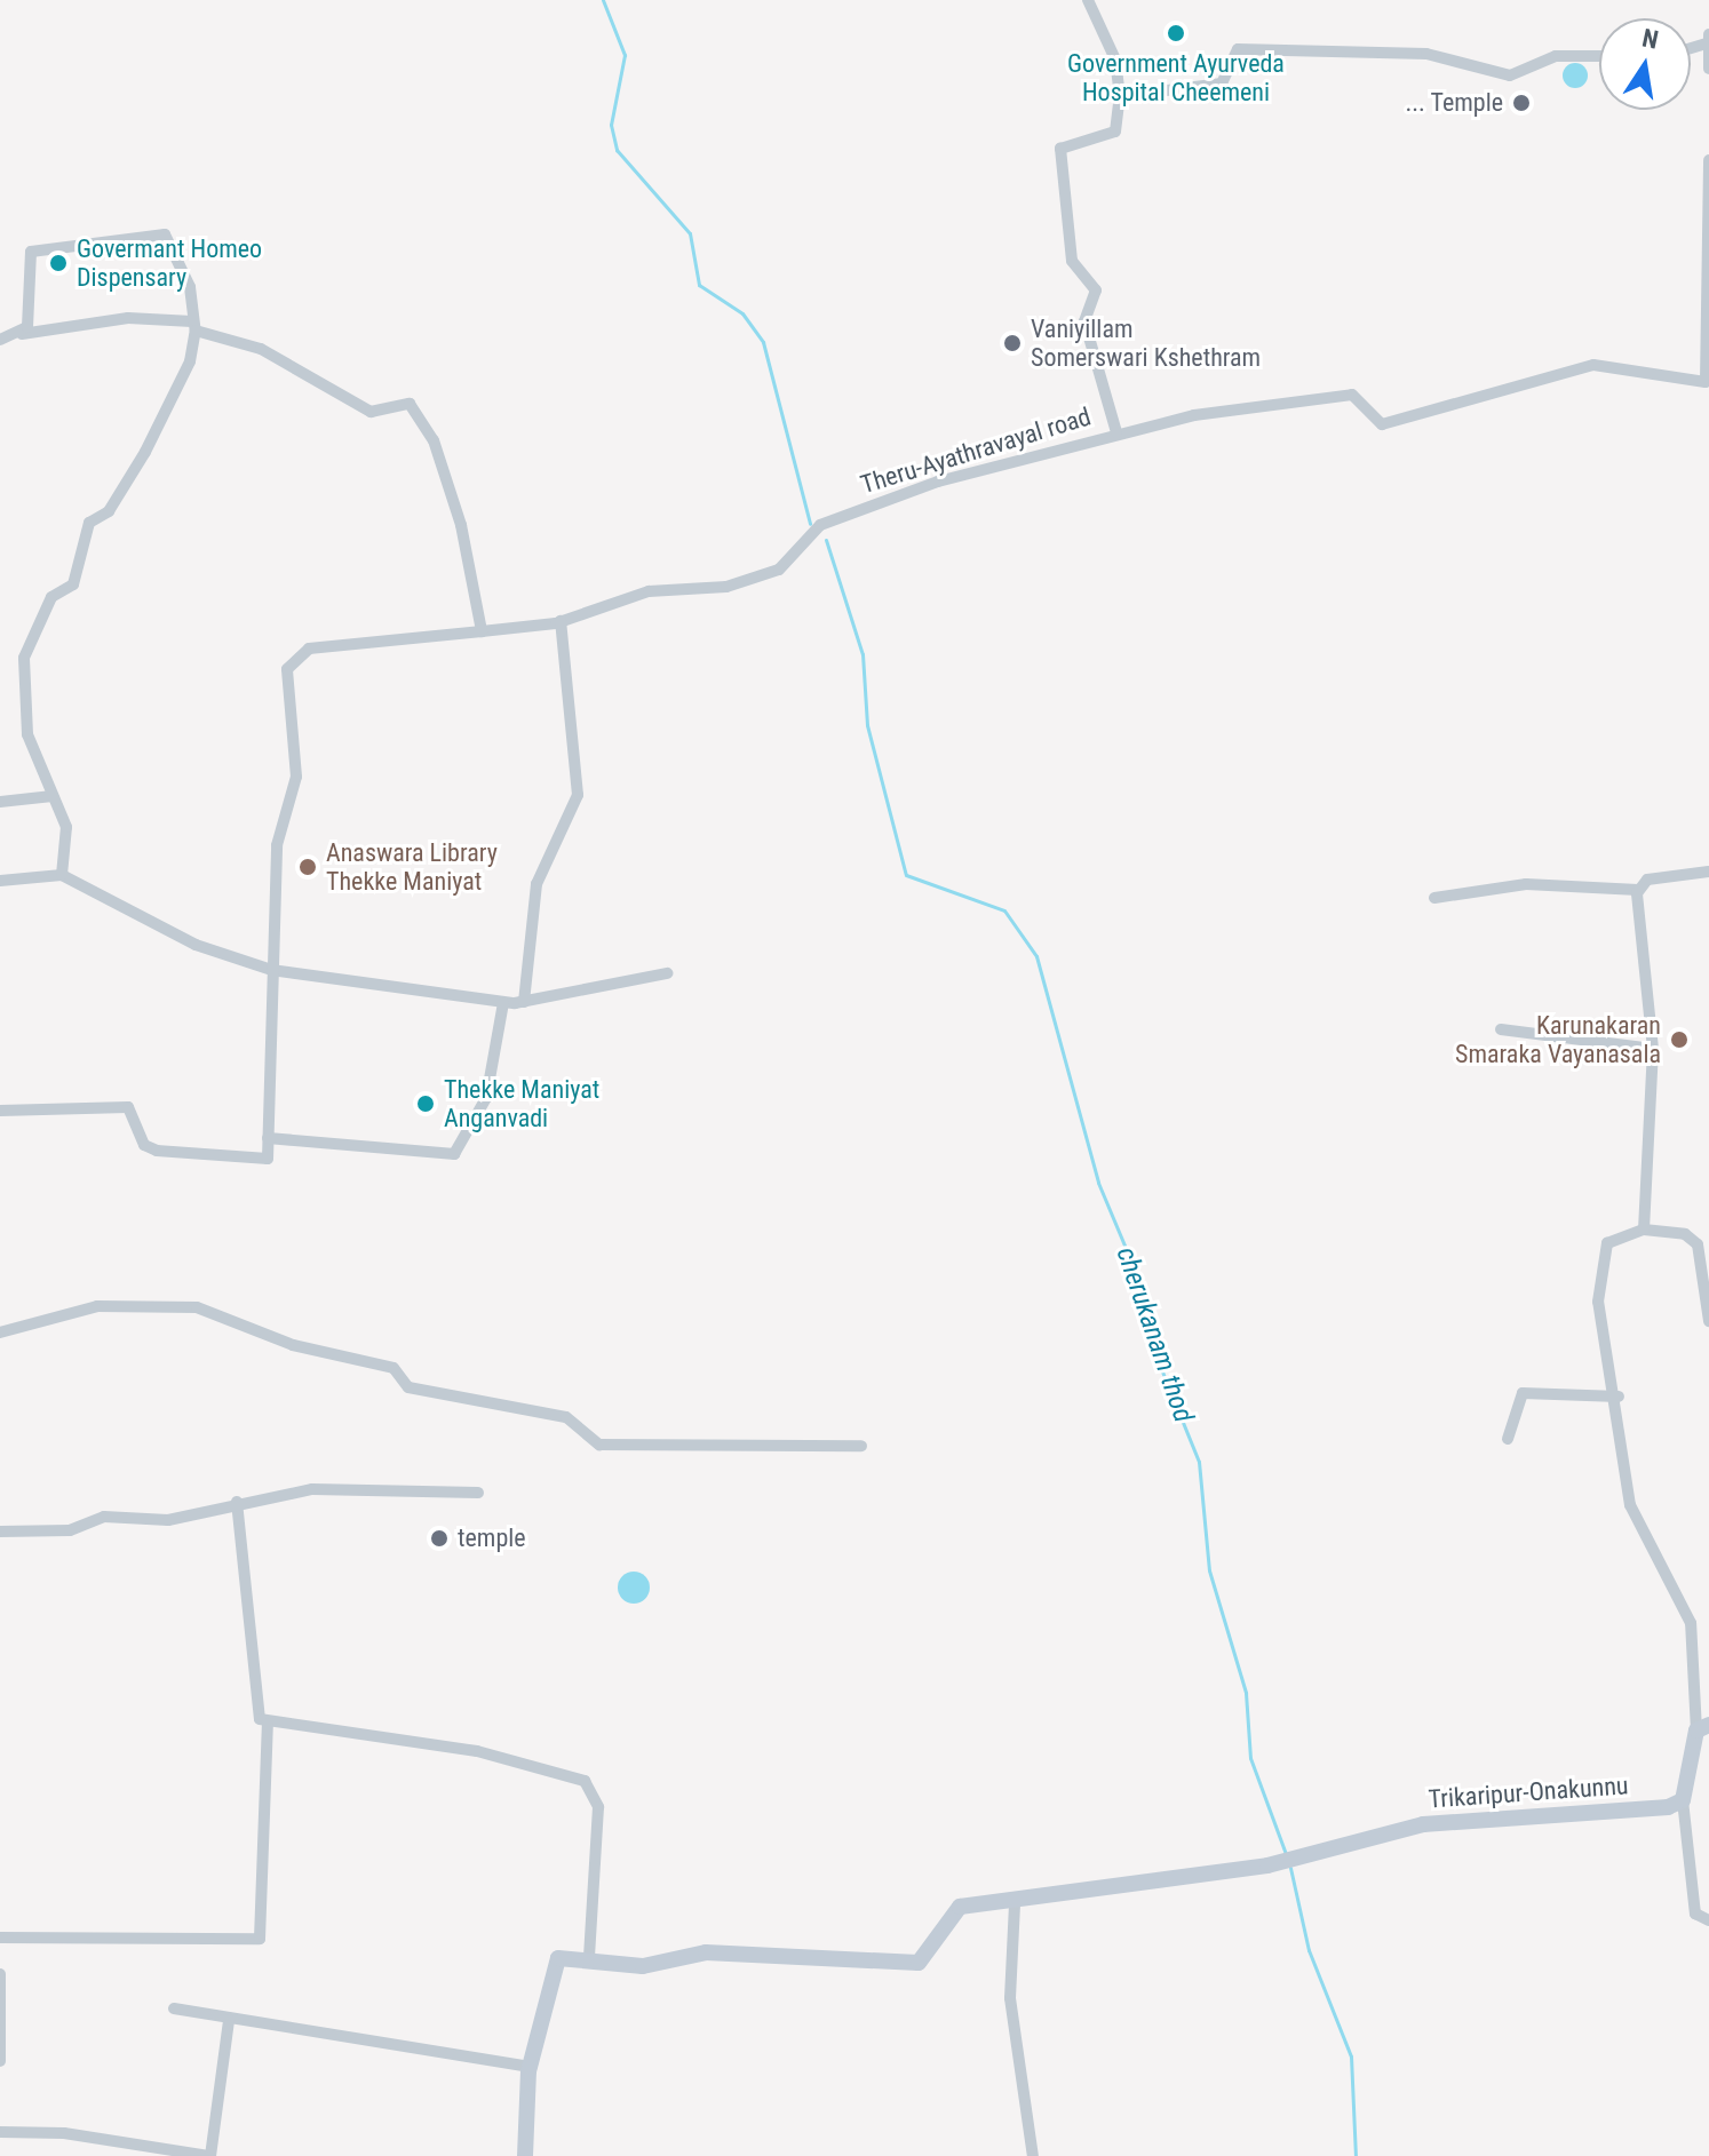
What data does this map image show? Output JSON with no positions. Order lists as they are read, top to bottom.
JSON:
{
  "streets": {
    "street": ["Theru-Ayathravayal road", "Trikaripur-Onakunnu"]
  },
  "water": ["cherukanam thod"],
  "places": [
    "Government Ayurveda Hospital Cheemeni",
    "... Temple",
    "Govermant Homeo Dispensary",
    "Vaniyillam Somerswari Kshethram",
    "Anaswara Library Thekke Maniyat",
    "Karunakaran Smaraka Vayanasala",
    "Thekke Maniyat Anganvadi",
    "temple"
  ],
  "north": "top"
}
